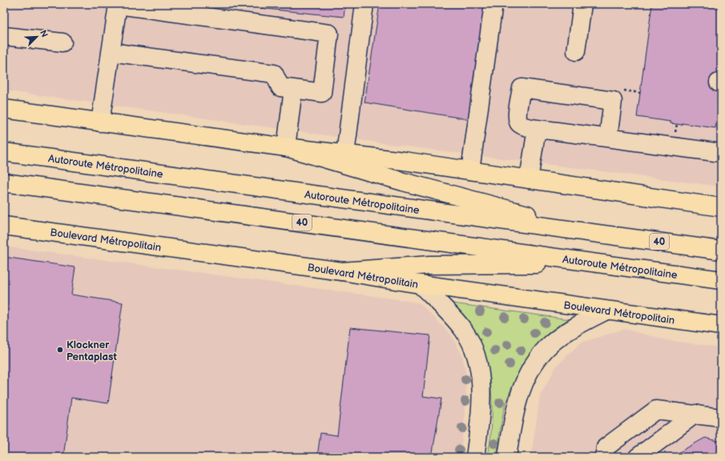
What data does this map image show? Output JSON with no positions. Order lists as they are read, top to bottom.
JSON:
{
  "streets": {
    "main road": ["Autoroute Métropolitaine", "40", "Boulevard Métropolitain"]
  },
  "places": ["Klockner Pentaplast"],
  "north": "top right"
}
